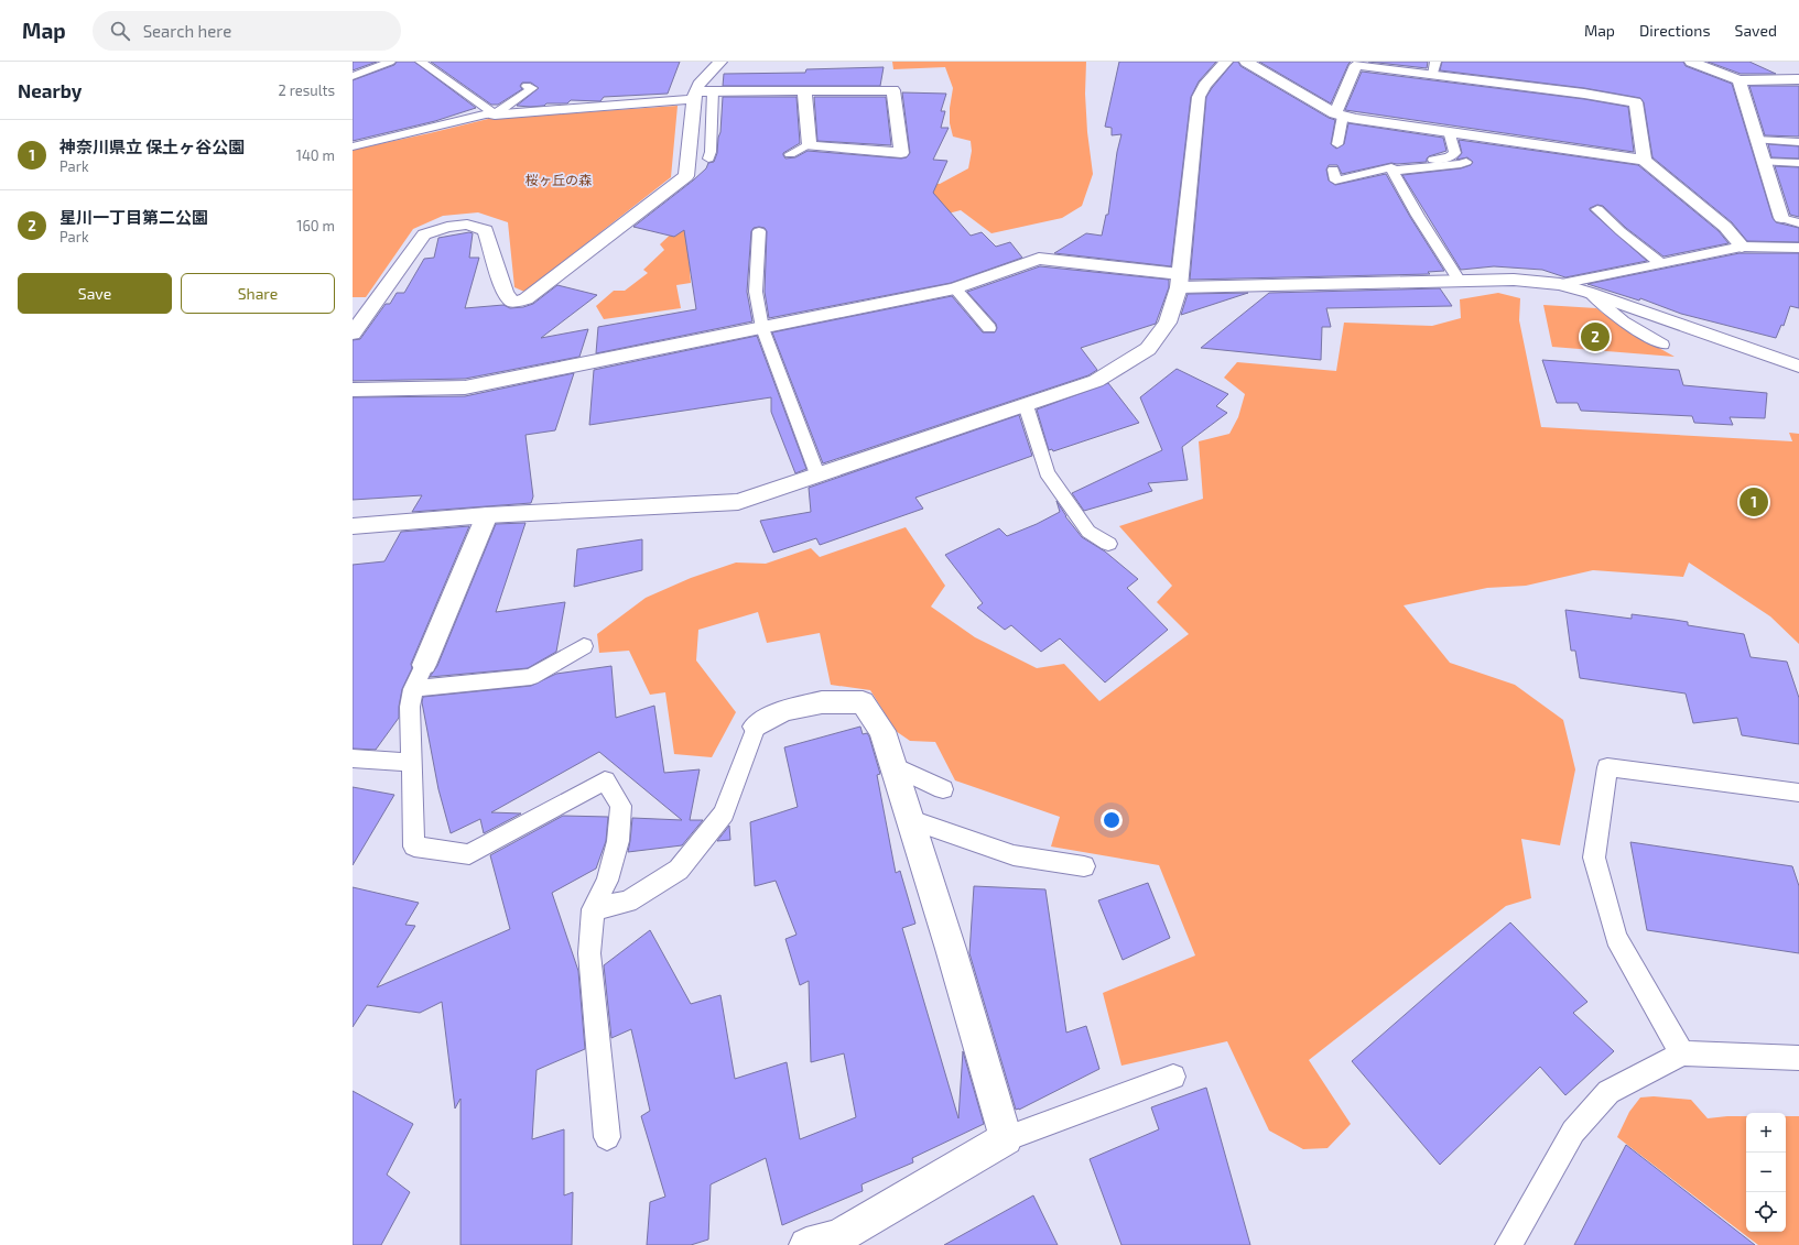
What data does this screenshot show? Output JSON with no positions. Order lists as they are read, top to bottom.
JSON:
{
  "parks": ["桜ヶ丘の森"],
  "page": {
    "header": "Map",
    "search": "Search here",
    "nav": ["Map", "Directions", "Saved"],
    "heading": ["Nearby", "2 results"],
    "list": [
      {
        "mark": "1",
        "name": "神奈川県立 保土ヶ谷公園",
        "note": "Park",
        "value": "140 m"
      },
      {
        "mark": "2",
        "name": "星川一丁目第二公園",
        "note": "Park",
        "value": "160 m"
      }
    ],
    "buttons": ["Save", "Share"],
    "pins": ["2", "1"],
    "map_buttons": ["+", "−"]
  }
}
